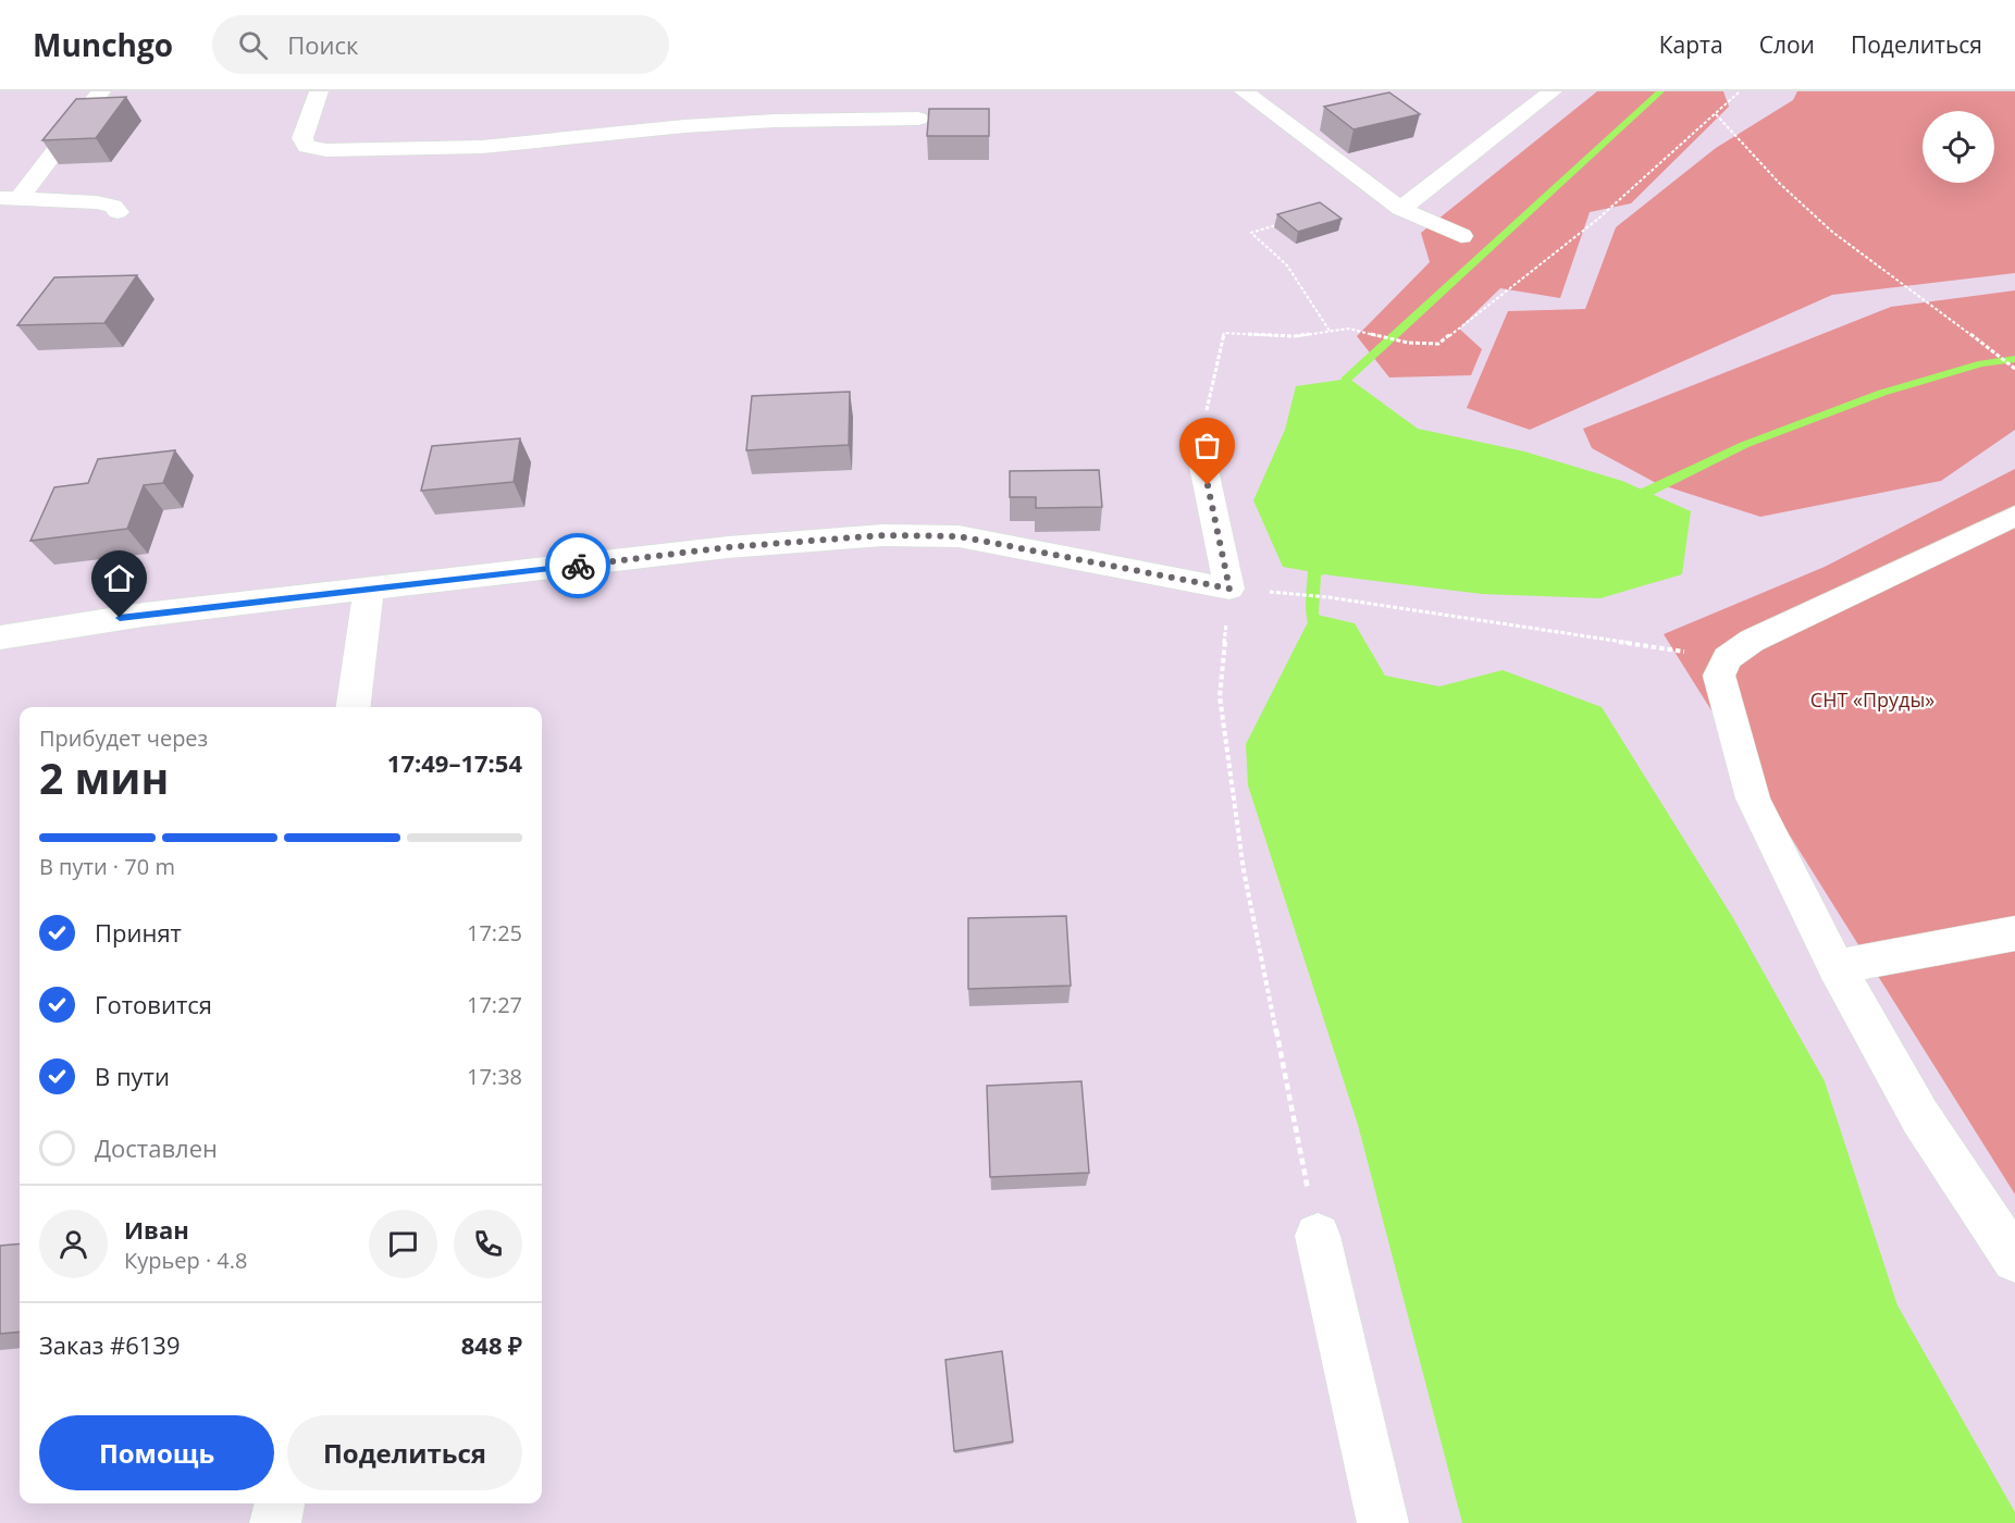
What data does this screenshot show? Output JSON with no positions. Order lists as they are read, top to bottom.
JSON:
{
  "parks": ["СНТ «Пруды»"],
  "page": {
    "header": "Munchgo",
    "search": "Поиск",
    "nav": ["Карта", "Слои", "Поделиться"],
    "heading": ["2 мин", "Прибудет через", "17:49–17:54"],
    "panel": [
      "Иван",
      "Курьер · 4.8",
      "Заказ #6139",
      "848 ₽"
    ],
    "bar": "В пути · 70 m",
    "list": [
      ["Принят", "17:25"],
      ["Готовится", "17:27"],
      ["В пути", "17:38"],
      "Доставлен"
    ],
    "buttons": ["Помощь", "Поделиться"]
  }
}
